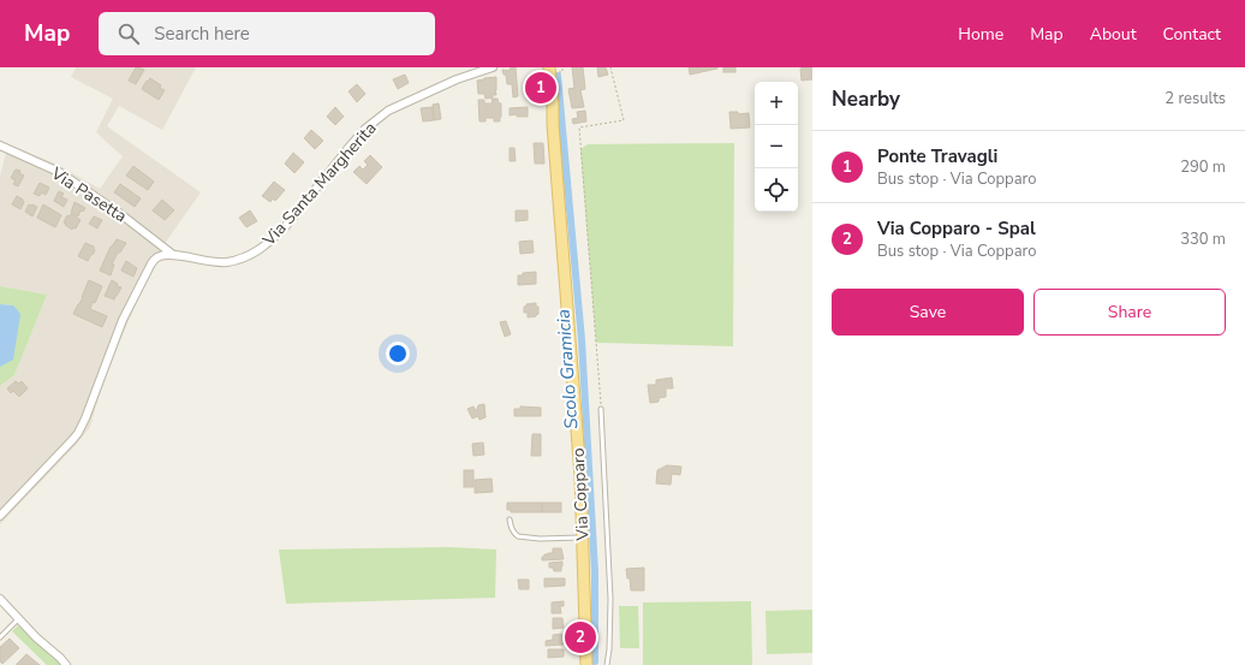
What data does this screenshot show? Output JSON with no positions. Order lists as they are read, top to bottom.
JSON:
{
  "streets": {
    "main road": ["Via Copparo"],
    "street": ["Via Santa Margherita", "Via Pasetta"]
  },
  "crossings": [
    ["Via Santa Margherita", "Via Pasetta"]
  ],
  "water": ["Scolo Gramicia"],
  "page": {
    "header": "Map",
    "search": "Search here",
    "nav": [
      "Home",
      "Map",
      "About",
      "Contact"
    ],
    "heading": ["Nearby", "2 results"],
    "pins": ["1", "2"],
    "map_buttons": ["+", "−"],
    "list": [
      {
        "mark": "1",
        "name": "Ponte Travagli",
        "note": "Bus stop · Via Copparo",
        "value": "290 m"
      },
      {
        "mark": "2",
        "name": "Via Copparo - Spal",
        "note": "Bus stop · Via Copparo",
        "value": "330 m"
      }
    ],
    "buttons": ["Save", "Share"]
  }
}
